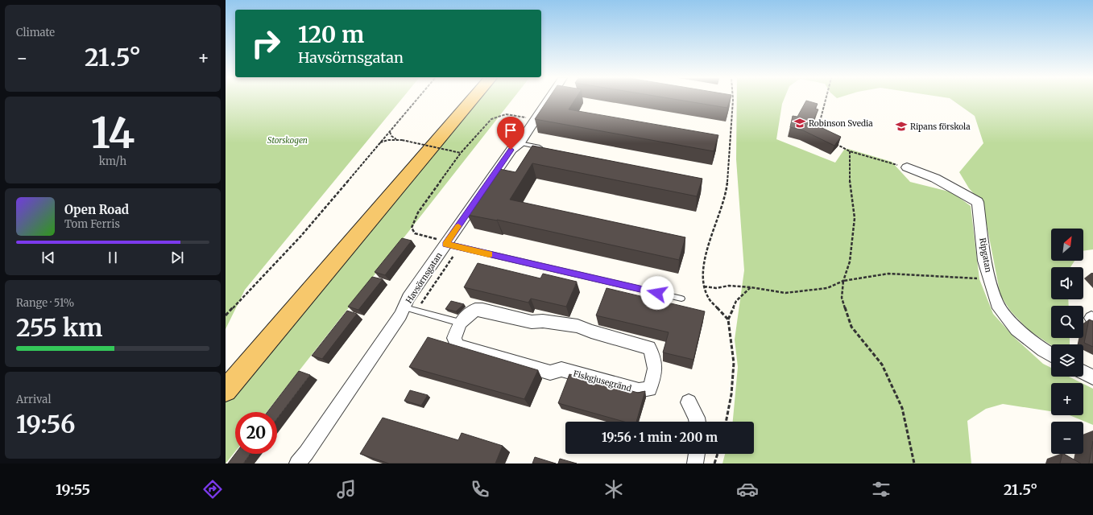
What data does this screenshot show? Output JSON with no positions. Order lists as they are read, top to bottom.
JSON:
{
  "streets": {
    "street": ["Ripgatan", "Havsörnsgatan", "Fiskgjusegränd"]
  },
  "parks": ["Storskogen"],
  "places": {
    "school or university": ["Robinson Svedia", "Ripans förskola"]
  },
  "north": "top right",
  "page": {
    "tile": [
      "Climate",
      ["14", "km/h"],
      ["Range · 51%", "255 km"],
      ["Arrival", "19:56"]
    ],
    "turn": ["120 m", "Havsörnsgatan"],
    "heat": ["−", "21.5°", "+"],
    "song": ["Open Road", "Tom Ferris"],
    "map_buttons": ["+", "−"],
    "limit": "20",
    "trip": "19:56 · 1 min · 200 m",
    "tabs": ["19:55", "21.5°"]
  }
}
